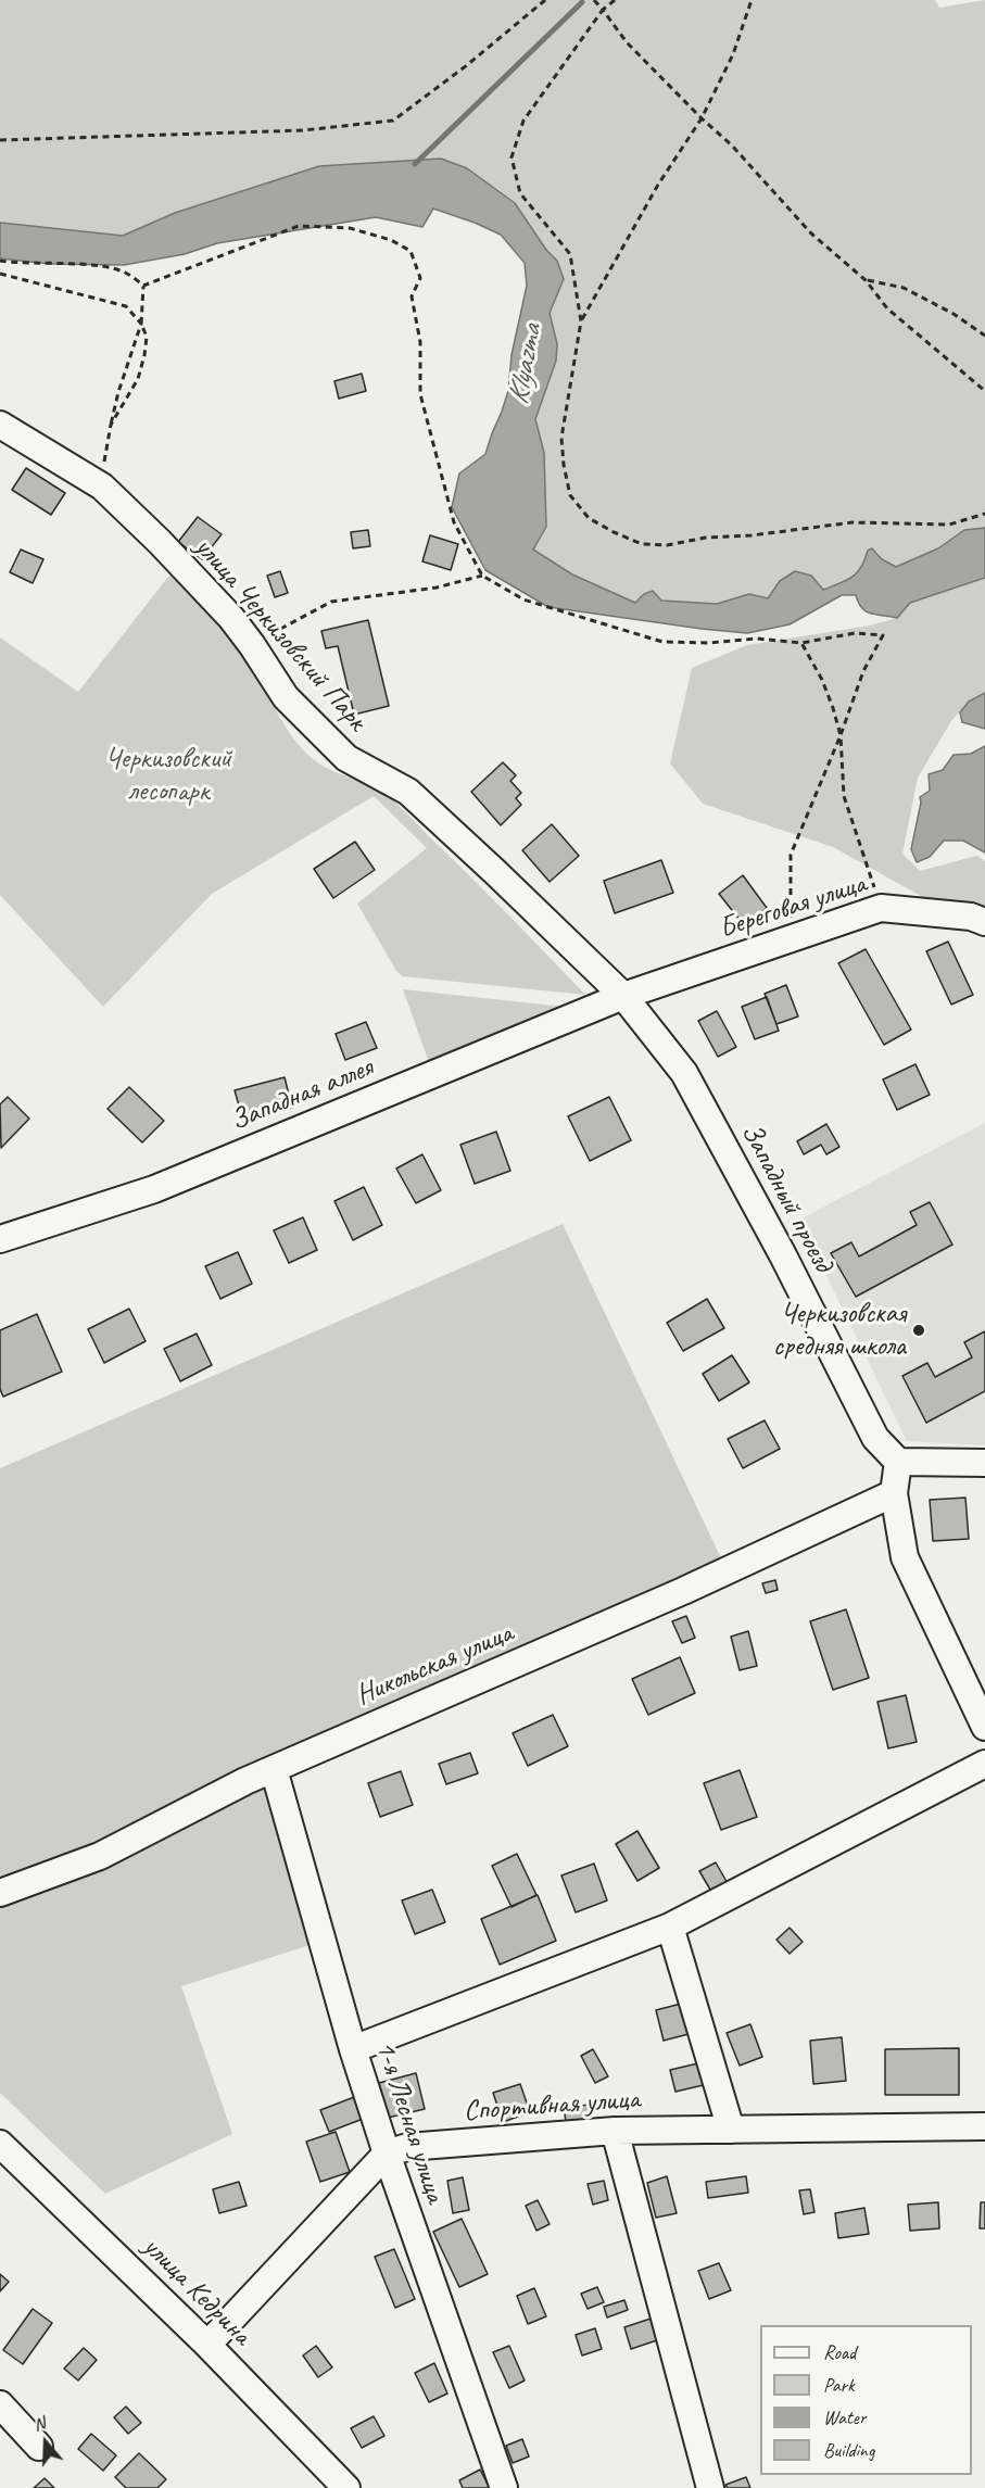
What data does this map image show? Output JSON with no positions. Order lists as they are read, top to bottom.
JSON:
{
  "streets": {
    "street": [
      "улица Черкизовский Парк",
      "Береговая улица",
      "Западная аллея",
      "Западный проезд",
      "Никольская улица",
      "Спортивная улица",
      "1-я Лесная улица",
      "улица Кедрина"
    ]
  },
  "crossings": [
    ["улица Черкизовский Парк", "Береговая улица"],
    ["улица Черкизовский Парк", "Западная аллея"],
    ["улица Черкизовский Парк", "Западный проезд"],
    ["Береговая улица", "Западная аллея"],
    ["Береговая улица", "Западный проезд"],
    ["Западная аллея", "Западный проезд"],
    ["Никольская улица", "1-я Лесная улица"],
    ["Спортивная улица", "1-я Лесная улица"]
  ],
  "water": ["Klyazma"],
  "parks": ["Черкизовский лесопарк"],
  "places": ["Черкизовская средняя школа"],
  "legend": [
    "Road",
    "Park",
    "Water",
    "Building"
  ],
  "north": "top"
}
